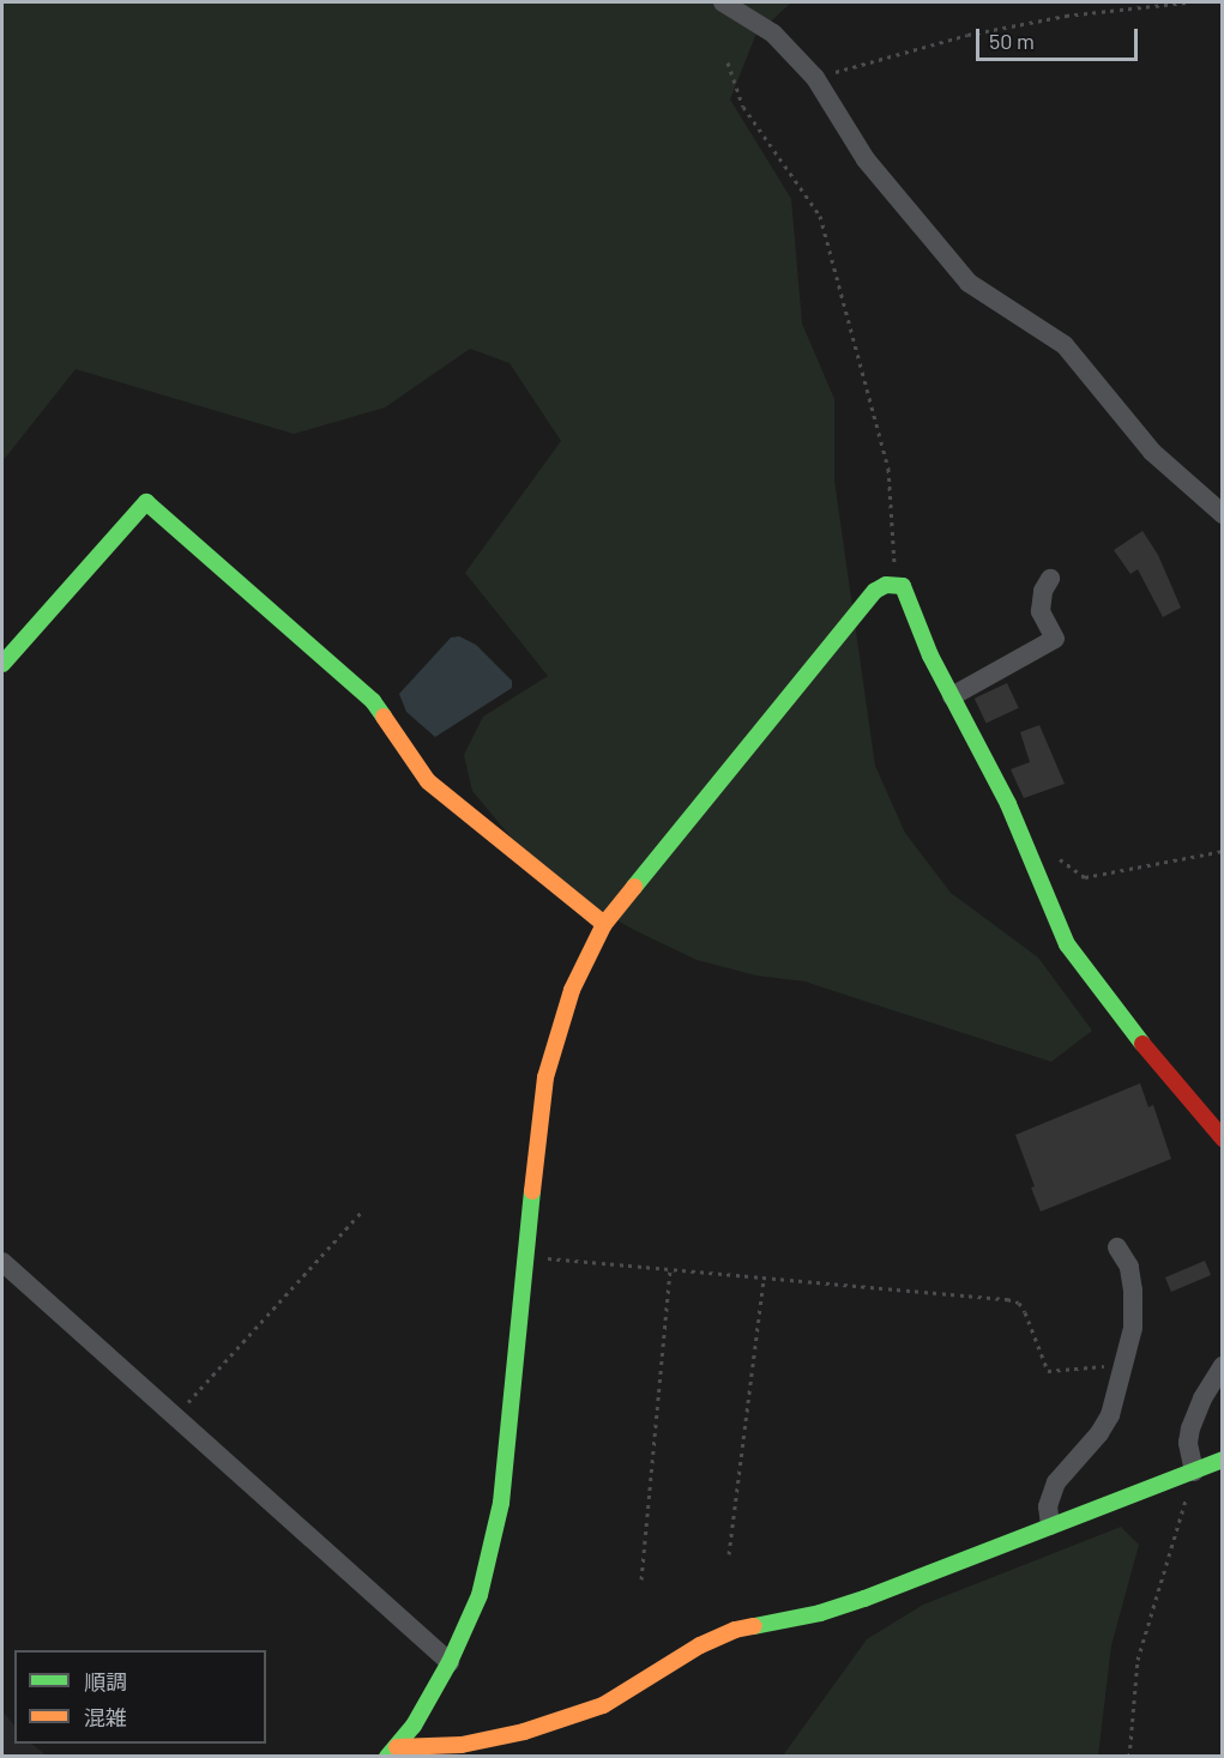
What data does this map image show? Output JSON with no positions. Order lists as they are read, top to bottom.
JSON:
{
  "legend": ["順調", "混雑"],
  "scale_bar": "50 m"
}
